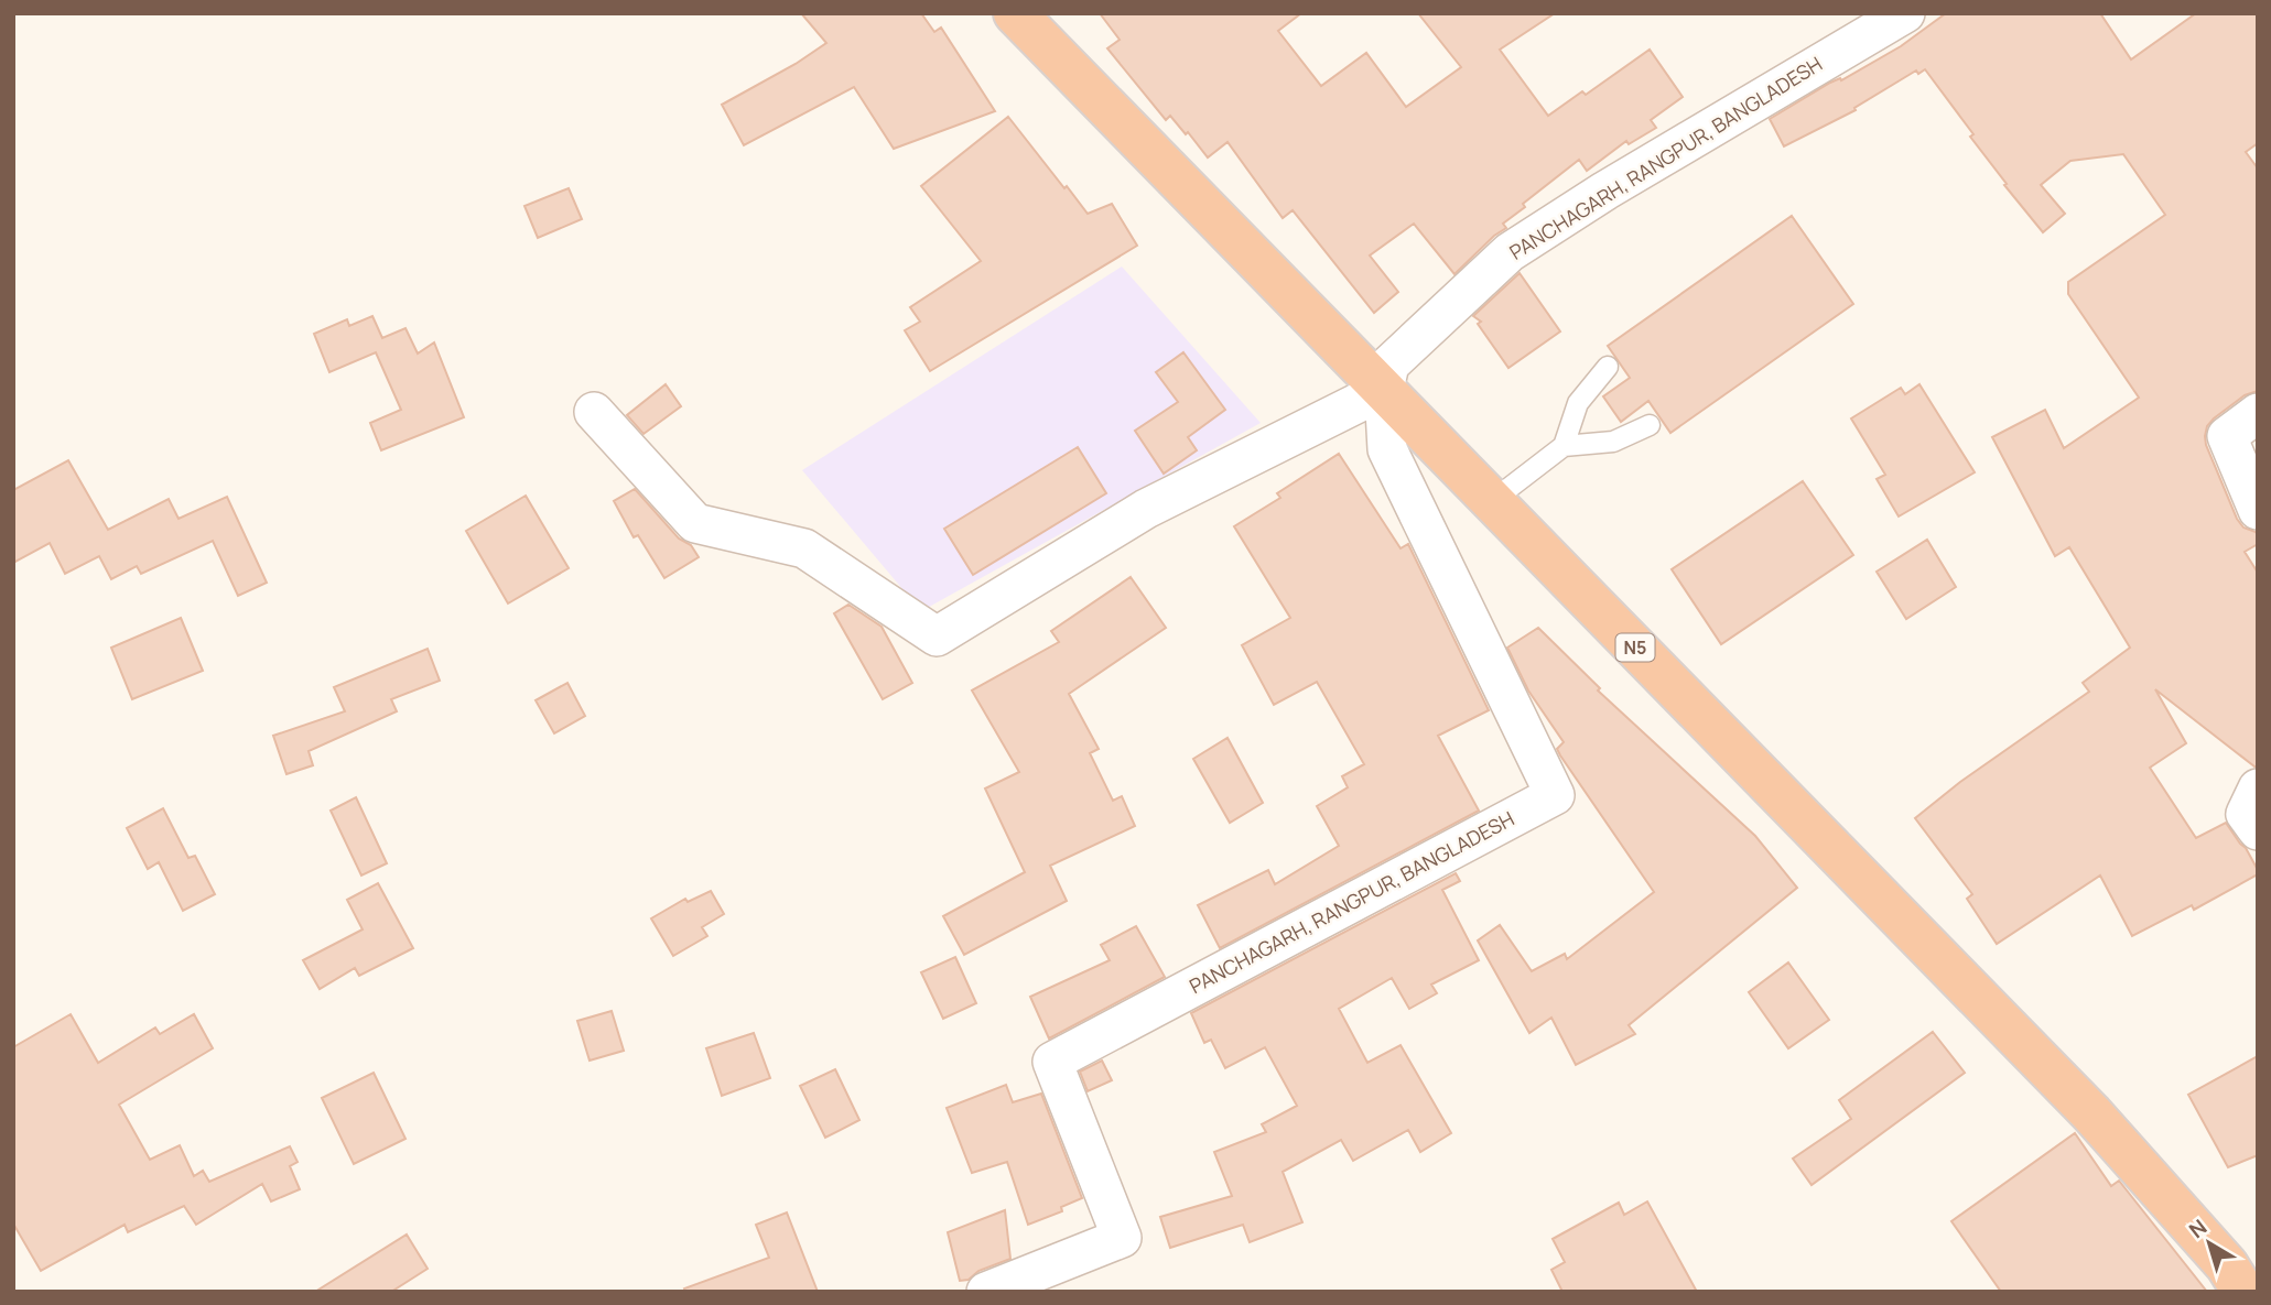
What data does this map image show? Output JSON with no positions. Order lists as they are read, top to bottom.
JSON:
{
  "streets": {
    "highway": ["N5"],
    "street": ["PANCHAGARH, RANGPUR, BANGLADESH"]
  },
  "crossings": [
    ["PANCHAGARH, RANGPUR, BANGLADESH", "N5"]
  ],
  "north": "top left"
}
